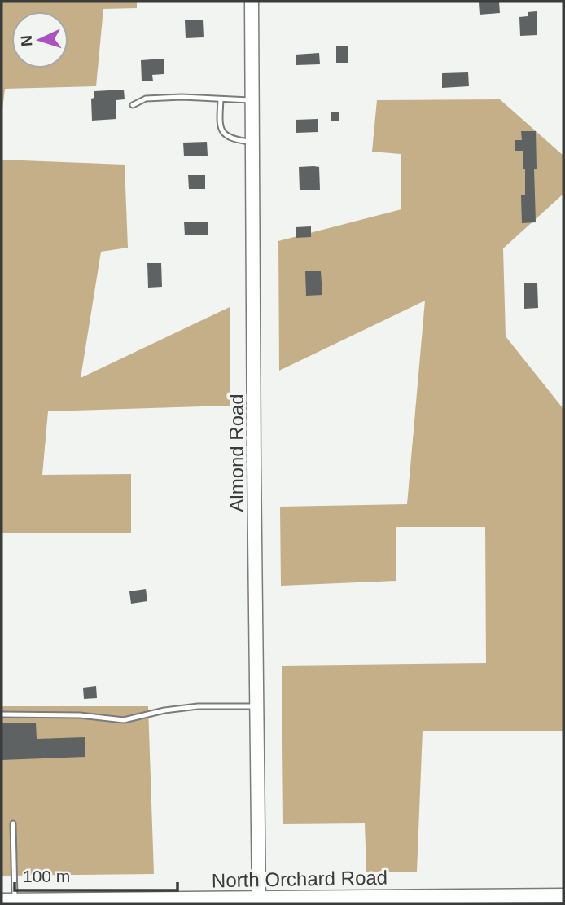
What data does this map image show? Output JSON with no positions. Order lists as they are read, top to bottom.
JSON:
{
  "streets": {
    "main road": ["Almond Road", "North Orchard Road"]
  },
  "crossings": [
    ["Almond Road", "North Orchard Road"]
  ],
  "scale_bar": "100 m",
  "north": "left"
}
